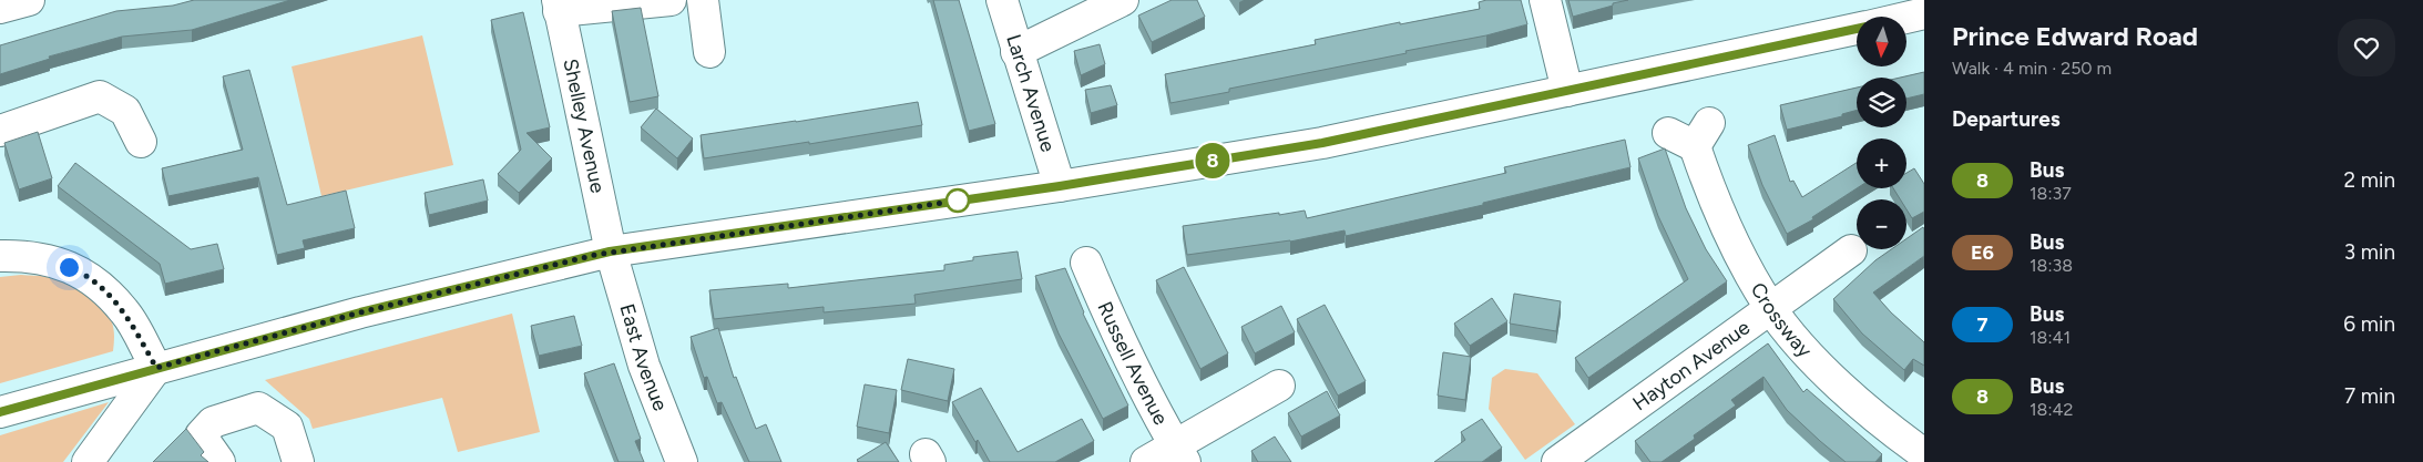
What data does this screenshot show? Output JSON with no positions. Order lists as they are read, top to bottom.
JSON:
{
  "streets": {
    "street": [
      "Larch Avenue",
      "Shelley Avenue",
      "Crossway",
      "East Avenue",
      "Russell Avenue",
      "Hayton Avenue"
    ]
  },
  "crossings": [
    ["Shelley Avenue", "East Avenue"],
    ["Crossway", "Hayton Avenue"]
  ],
  "lines": ["bus line 8"],
  "north": "bottom",
  "page": {
    "on_map": "8",
    "heading": [
      ["Prince Edward Road", "Walk · 4 min · 250 m"],
      "Departures"
    ],
    "map_buttons": ["+", "−"],
    "list": [
      {
        "mark": "8",
        "name": "Bus",
        "note": "18:37",
        "value": "2 min"
      },
      {
        "mark": "E6",
        "name": "Bus",
        "note": "18:38",
        "value": "3 min"
      },
      {
        "mark": "7",
        "name": "Bus",
        "note": "18:41",
        "value": "6 min"
      },
      {
        "mark": "8",
        "name": "Bus",
        "note": "18:42",
        "value": "7 min"
      }
    ]
  }
}
